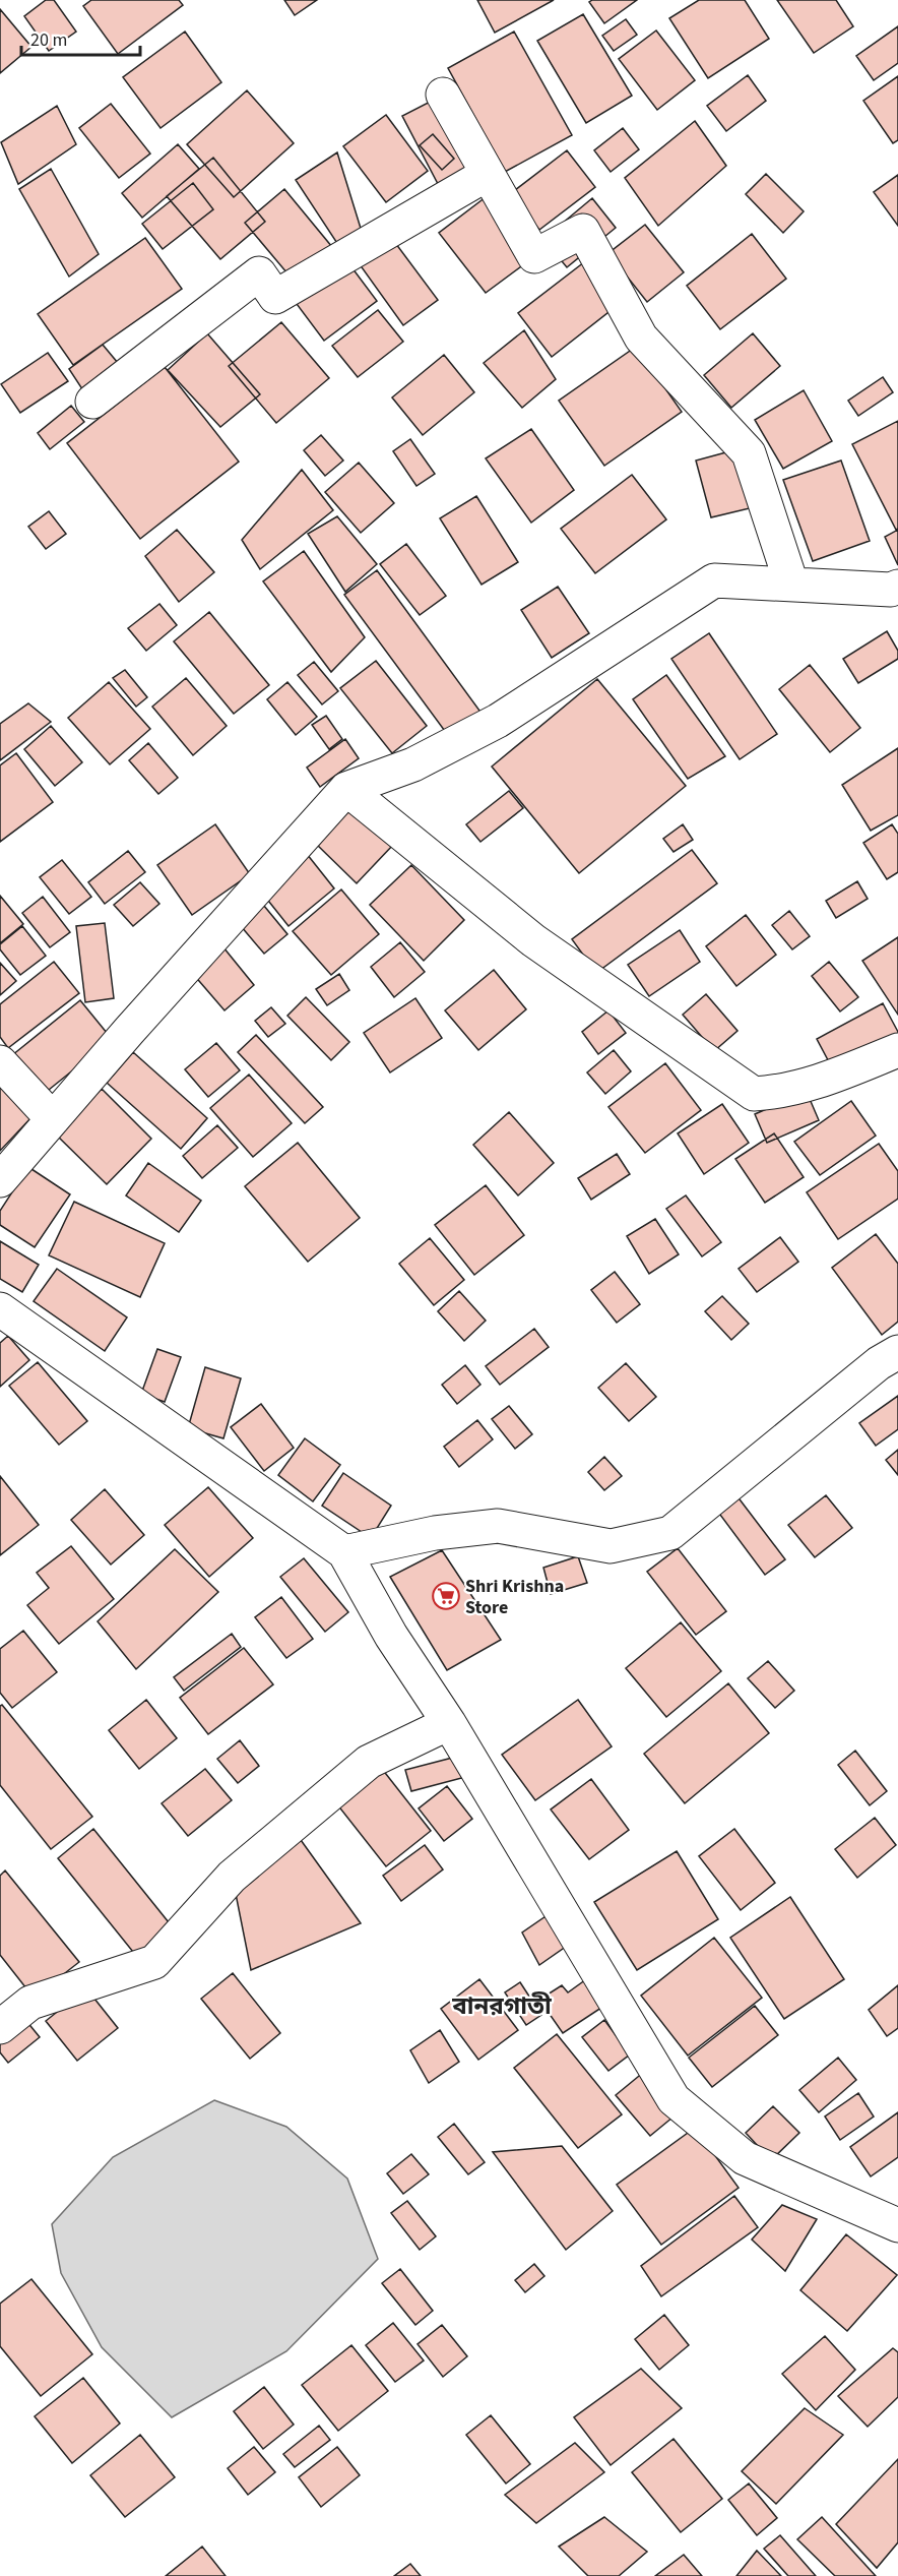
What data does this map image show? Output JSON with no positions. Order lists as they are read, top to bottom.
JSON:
{
  "districts": ["বানরগাতী"],
  "places": {
    "supermarket": ["Shri Krishna Store"]
  },
  "scale_bar": "20 m"
}
